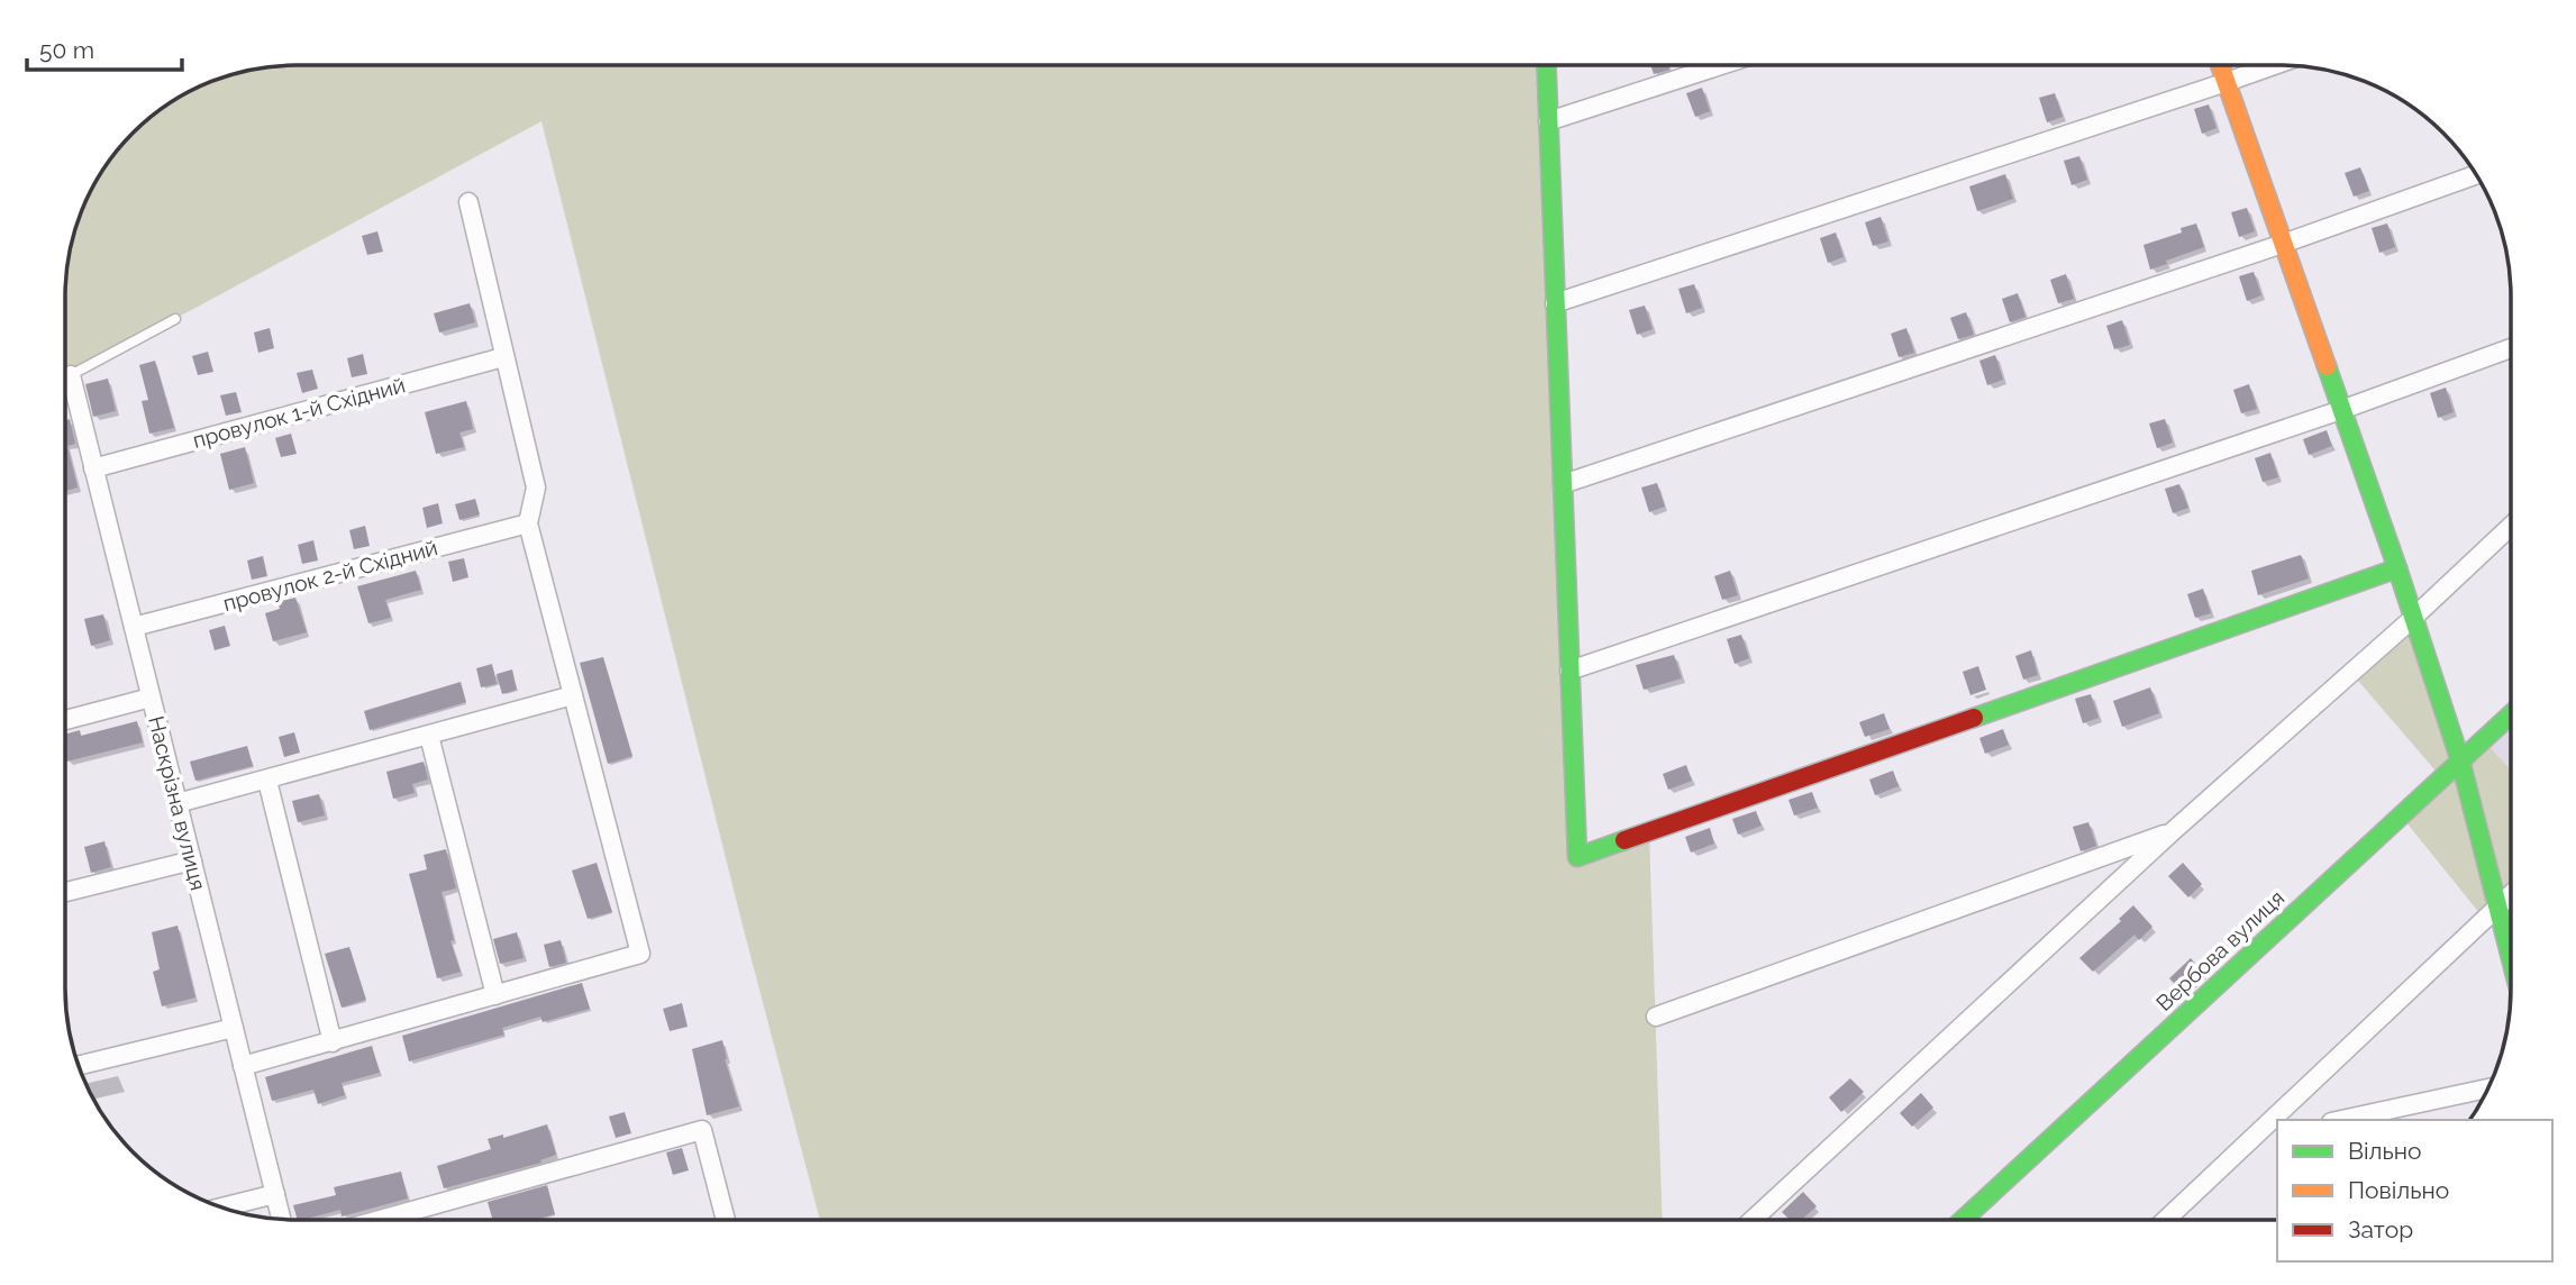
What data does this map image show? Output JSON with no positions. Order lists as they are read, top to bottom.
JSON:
{
  "streets": {
    "street": [
      "провулок 1-й Східний",
      "провулок 2-й Східний",
      "Наскрізна вулиця",
      "Вербова вулиця"
    ]
  },
  "crossings": [
    ["провулок 1-й Східний", "Наскрізна вулиця"],
    ["провулок 2-й Східний", "Наскрізна вулиця"]
  ],
  "legend": ["Вільно", "Повільно", "Затор"],
  "scale_bar": "50 m"
}
